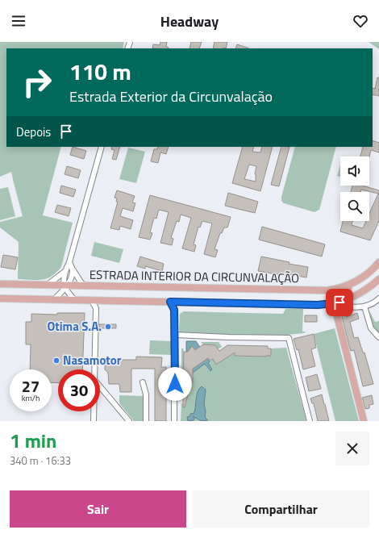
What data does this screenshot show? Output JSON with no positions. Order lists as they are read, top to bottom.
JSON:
{
  "streets": {
    "main road": ["ESTRADA INTERIOR DA CIRCUNVALAÇÃO"]
  },
  "places": ["Otima S.A.", "Nasamotor"],
  "page": {
    "header": "Headway",
    "turn": ["110 m", "Estrada Exterior da Circunvalação"],
    "then": "Depois",
    "speed": "27 km/h",
    "limit": "30",
    "heading": ["1 min", "340 m · 16:33"],
    "buttons": ["Sair", "Compartilhar"]
  }
}
